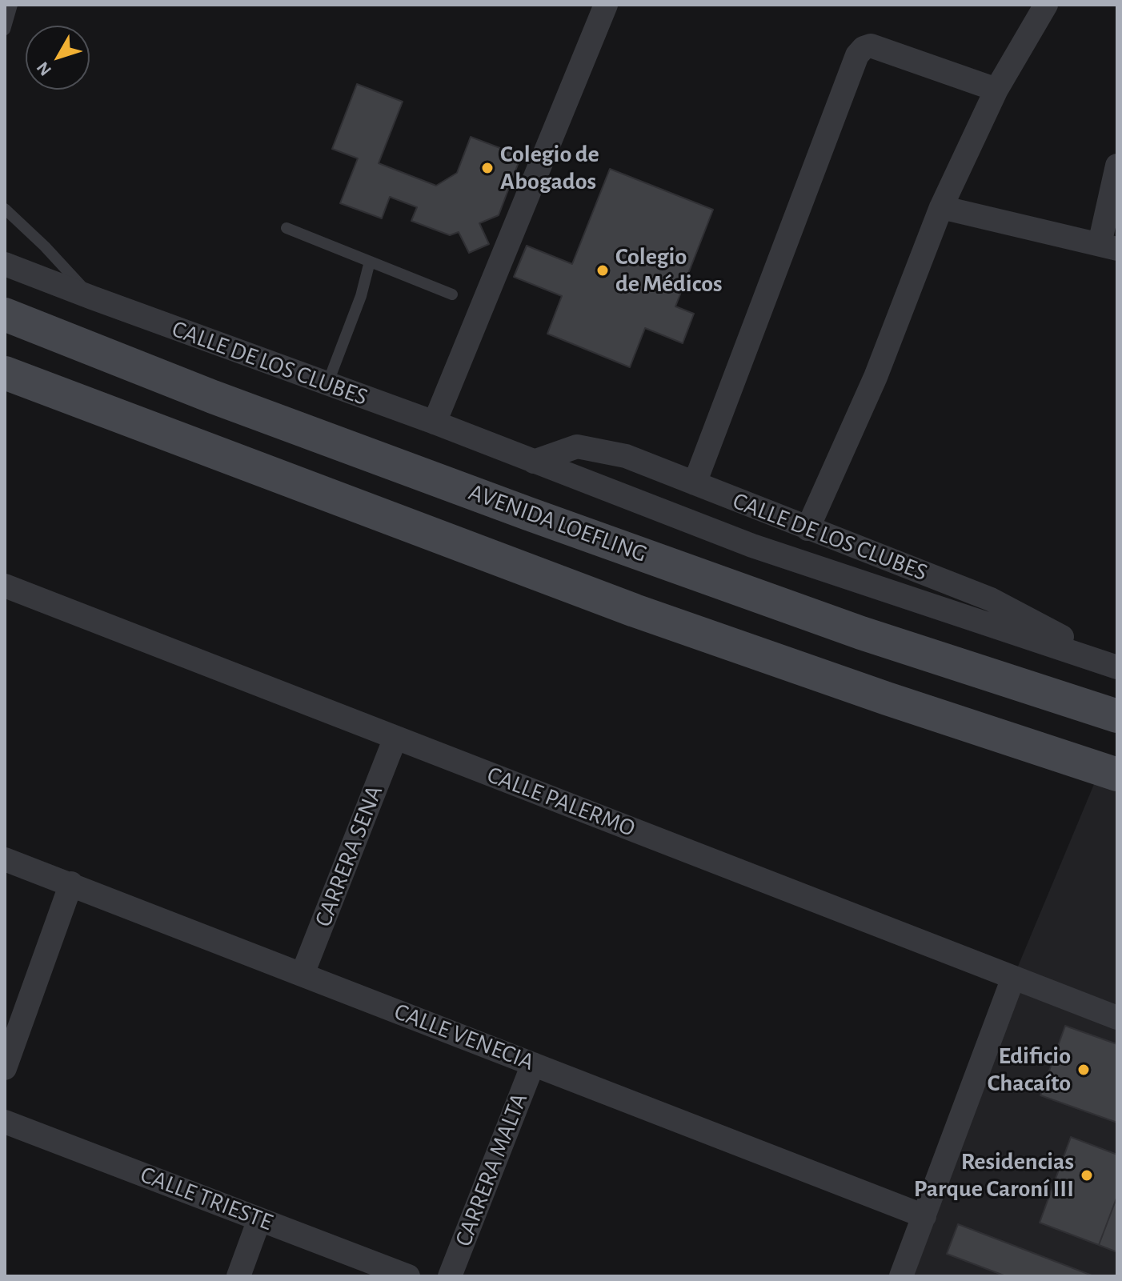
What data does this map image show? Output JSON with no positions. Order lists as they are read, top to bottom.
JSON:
{
  "streets": {
    "street": [
      "CALLE DE LOS CLUBES",
      "AVENIDA LOEFLING",
      "CALLE PALERMO",
      "CARRERA SENA",
      "CALLE VENECIA",
      "CARRERA MALTA",
      "CALLE TRIESTE"
    ]
  },
  "crossings": [
    ["CALLE PALERMO", "CARRERA SENA"],
    ["CARRERA SENA", "CALLE VENECIA"],
    ["CALLE VENECIA", "CARRERA MALTA"]
  ],
  "places": [
    "Colegio de Abogados",
    "Colegio de Médicos",
    "Edificio Chacaíto",
    "Residencias Parque Caroní III"
  ],
  "north": "bottom left"
}
